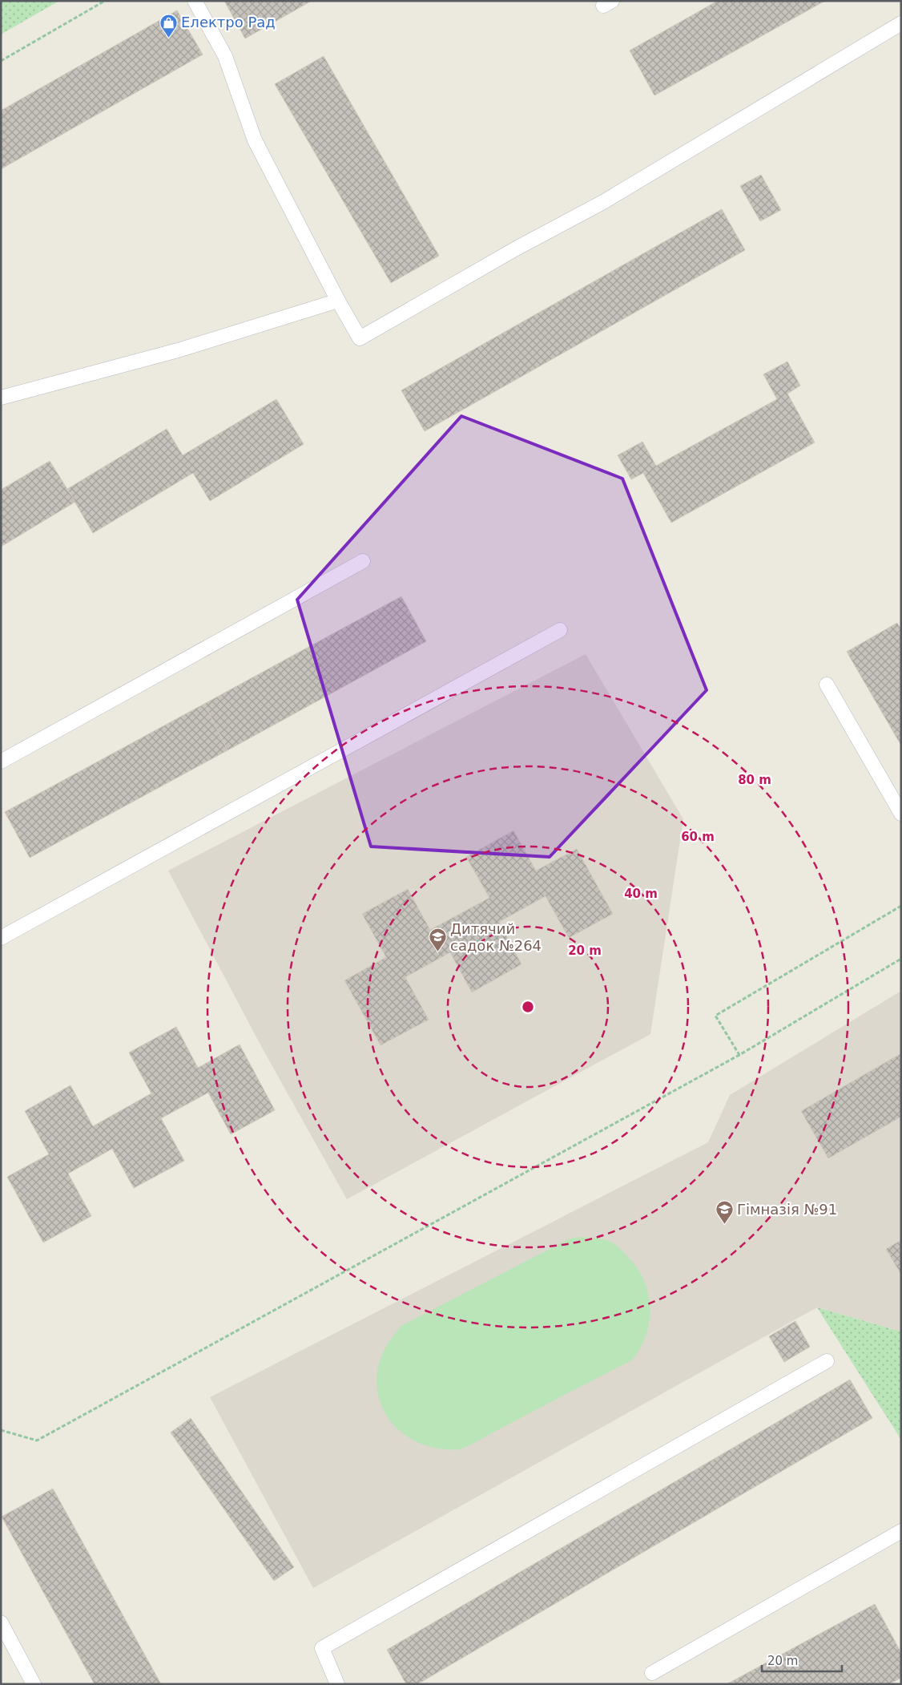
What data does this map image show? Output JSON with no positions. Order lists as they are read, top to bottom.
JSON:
{
  "places": {
    "shop": ["Електро Рад"],
    "school or university": ["Дитячий садок №264", "Гімназія №91"]
  },
  "scale_bar": "20 m",
  "rings": [
    "80 m",
    "60 m",
    "40 m",
    "20 m"
  ]
}
